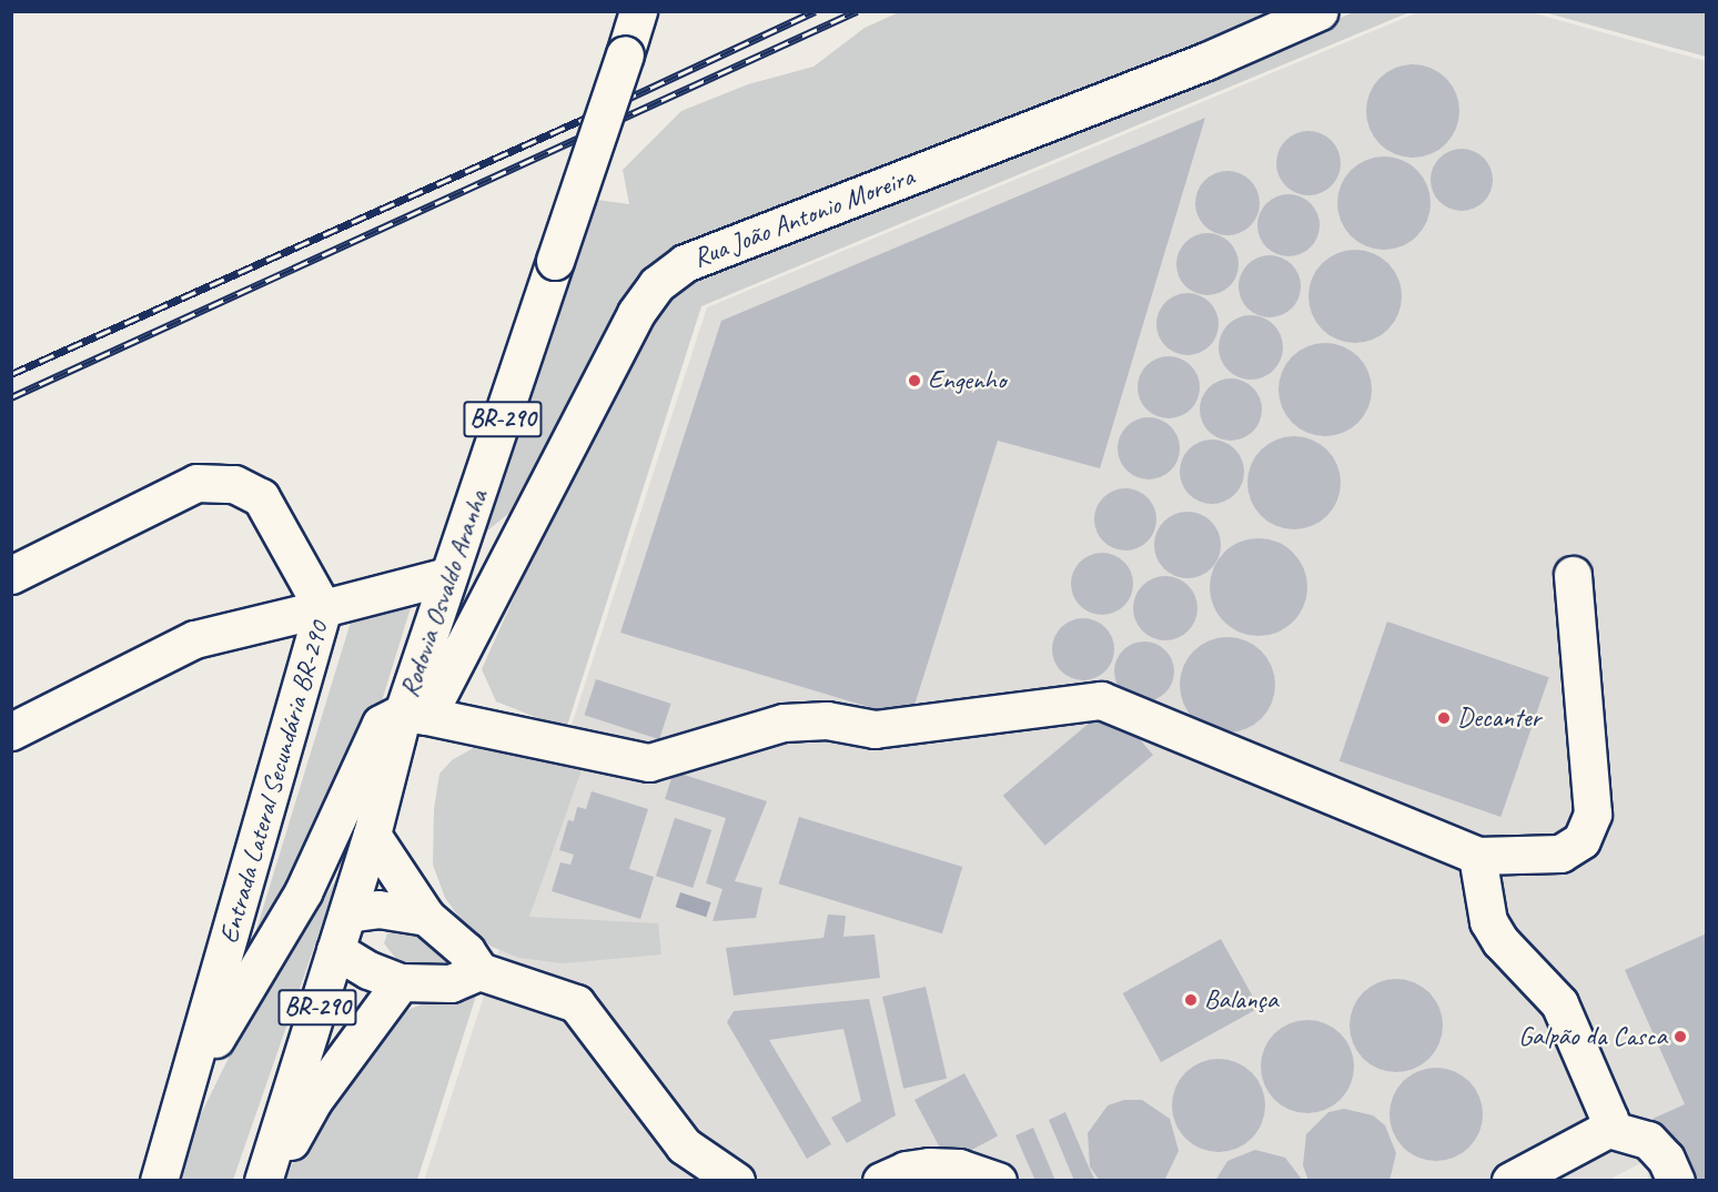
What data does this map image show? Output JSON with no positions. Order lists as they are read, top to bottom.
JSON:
{
  "streets": {
    "main road": [
      "Rua João Antonio Moreira",
      "BR-290",
      "Rodovia Osvaldo Aranha",
      "Entrada Lateral Secundária BR-290"
    ]
  },
  "crossings": [
    ["Rua João Antonio Moreira", "Rodovia Osvaldo Aranha"],
    ["Rua João Antonio Moreira", "Entrada Lateral Secundária BR-290"],
    ["Rodovia Osvaldo Aranha", "Entrada Lateral Secundária BR-290"]
  ],
  "places": [
    "Engenho",
    "Decanter",
    "Balança",
    "Galpão da Casca"
  ]
}
